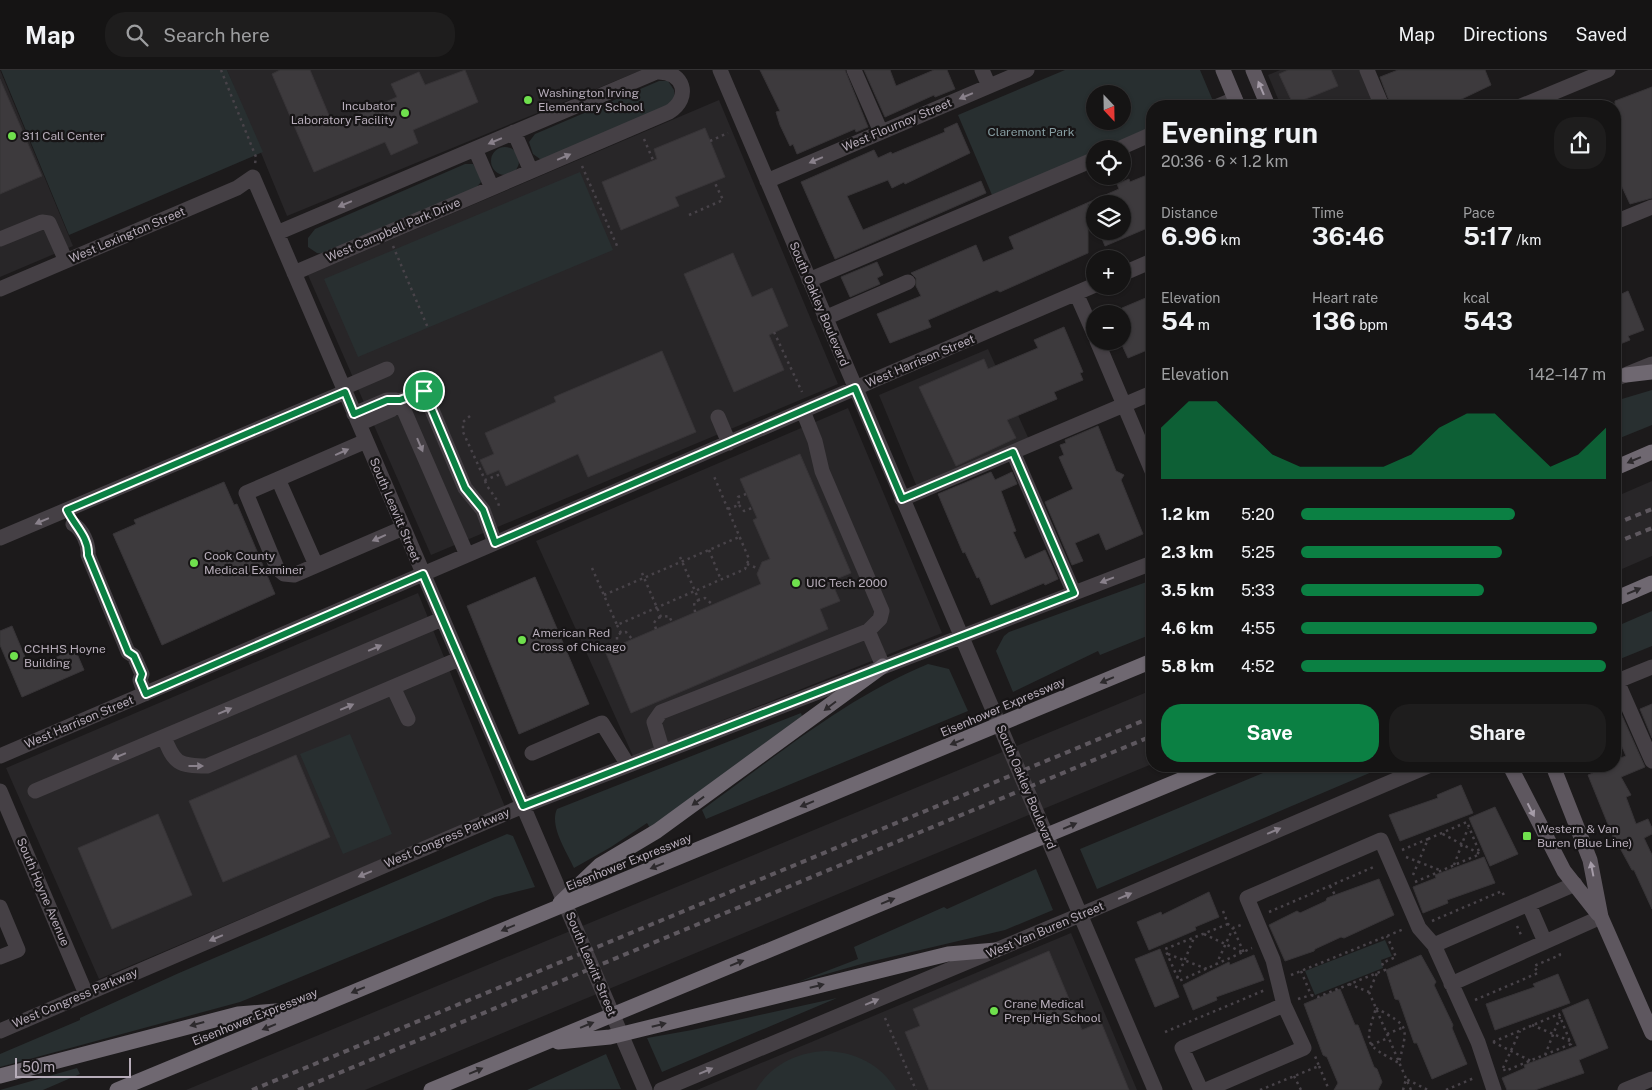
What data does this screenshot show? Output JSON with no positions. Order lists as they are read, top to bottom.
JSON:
{
  "streets": {
    "highway": ["Eisenhower Expressway"],
    "street": [
      "West Flournoy Street",
      "West Campbell Park Drive",
      "West Lexington Street",
      "South Oakley Boulevard",
      "West Harrison Street",
      "South Leavitt Street",
      "West Congress Parkway",
      "South Hoyne Avenue",
      "West Van Buren Street"
    ]
  },
  "crossings": [
    ["West Flournoy Street", "South Oakley Boulevard"],
    ["West Campbell Park Drive", "South Leavitt Street"],
    ["West Lexington Street", "South Leavitt Street"],
    ["South Oakley Boulevard", "West Harrison Street"],
    ["South Oakley Boulevard", "West Congress Parkway"],
    ["South Oakley Boulevard", "West Van Buren Street"],
    ["West Harrison Street", "South Leavitt Street"],
    ["South Leavitt Street", "West Congress Parkway"],
    ["West Congress Parkway", "South Hoyne Avenue"]
  ],
  "one_way": ["West Congress Parkway", "West Van Buren Street"],
  "parks": ["Claremont Park"],
  "places": {
    "other": [
      "Washington Irving Elementary School",
      "Incubator Laboratory Facility",
      "311 Call Center",
      "Cook County Medical Examiner",
      "UIC Tech 2000",
      "American Red Cross of Chicago",
      "CCHHS Hoyne Building",
      "Crane Medical Prep High School"
    ],
    "transit": ["Western & Van Buren (Blue Line)"]
  },
  "scale_bar": "50 m",
  "north": "bottom",
  "page": {
    "header": "Map",
    "search": "Search here",
    "nav": ["Map", "Directions", "Saved"],
    "map_buttons": ["+", "−"],
    "heading": ["Evening run", "20:36 · 6 × 1.2 km"],
    "stats": [
      ["Distance", "6.96 km"],
      ["Time", "36:46"],
      ["Pace", "5:17 /km"],
      ["Elevation", "54 m"],
      ["Heart rate", "136 bpm"],
      ["kcal", "543"]
    ],
    "chart": ["Elevation", "142–147 m"],
    "list": [
      {
        "name": "1.2 km",
        "note": "5:20"
      },
      {
        "name": "2.3 km",
        "note": "5:25"
      },
      {
        "name": "3.5 km",
        "note": "5:33"
      },
      {
        "name": "4.6 km",
        "note": "4:55"
      },
      {
        "name": "5.8 km",
        "note": "4:52"
      }
    ],
    "buttons": ["Save", "Share"],
    "scale": "50 m"
  }
}
